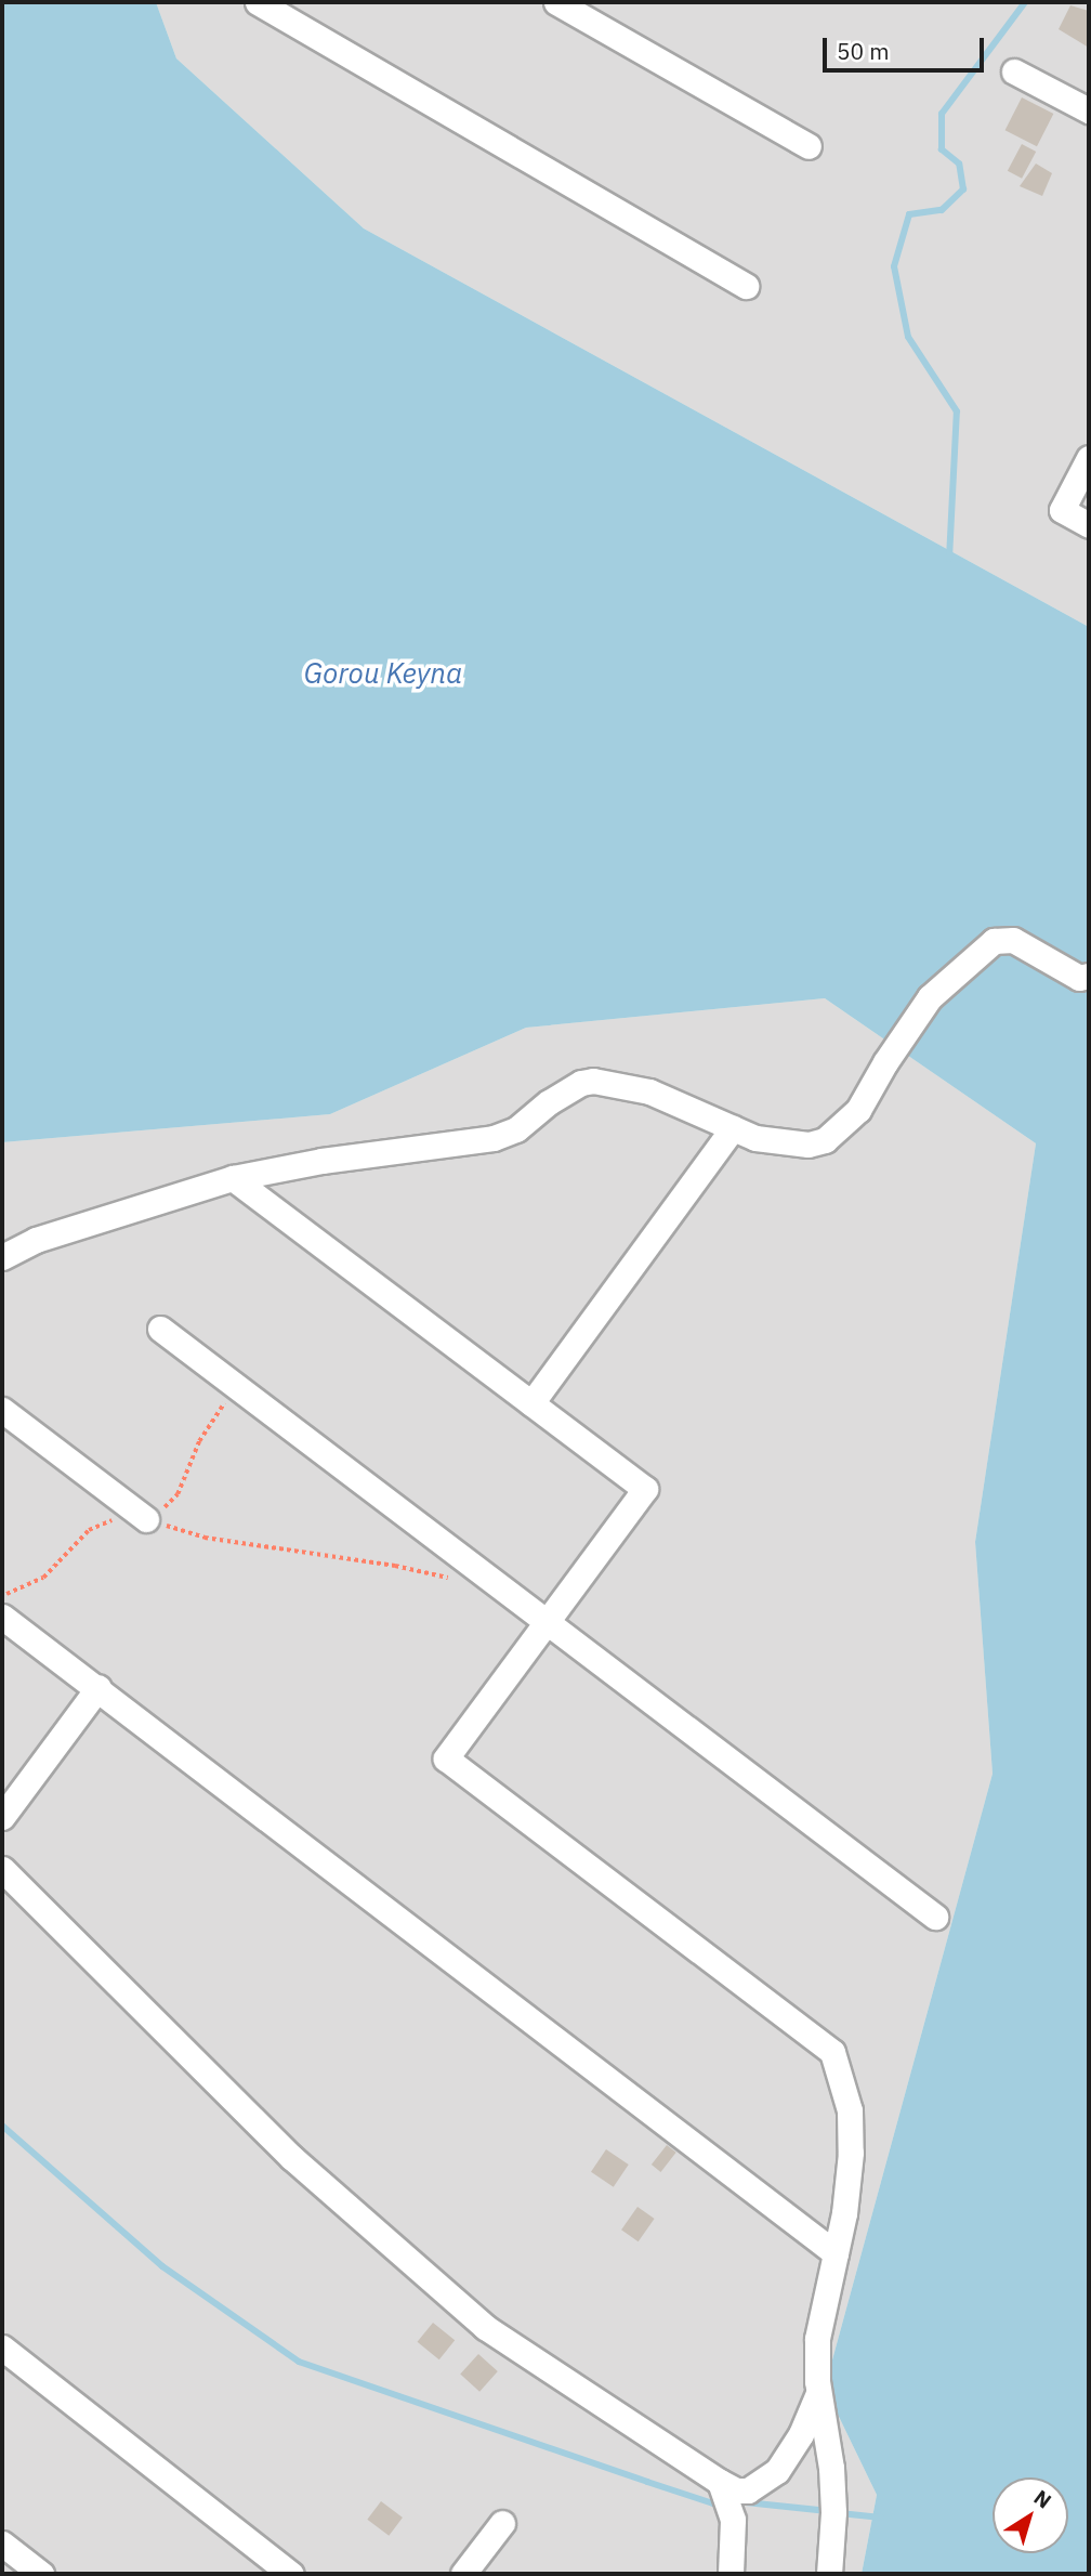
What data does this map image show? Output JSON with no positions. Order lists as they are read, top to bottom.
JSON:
{
  "water": ["Gorou Keyna"],
  "scale_bar": "50 m",
  "north": "top right"
}
